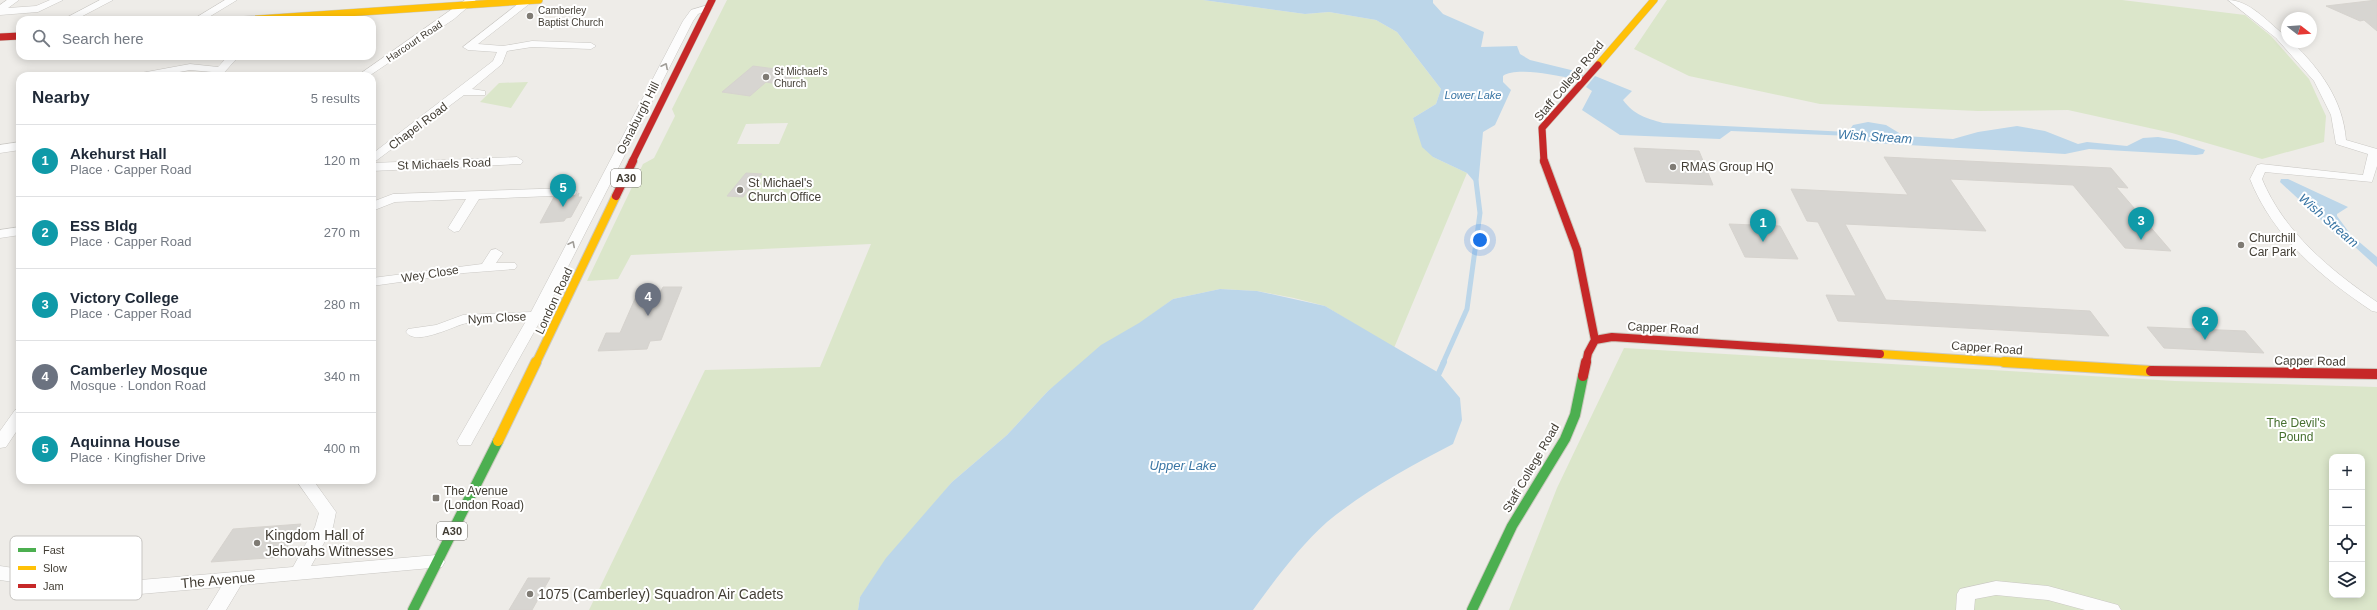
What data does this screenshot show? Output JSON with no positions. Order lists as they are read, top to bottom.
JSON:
{
  "streets": {
    "street": [
      "Harcourt Road",
      "Staff College Road",
      "Osnaburgh Hill",
      "Chapel Road",
      "St Michaels Road",
      "A30",
      "Wey Close",
      "London Road",
      "Nym Close",
      "Capper Road",
      "The Avenue"
    ]
  },
  "crossings": [
    ["Staff College Road", "Capper Road"],
    ["Osnaburgh Hill", "London Road"],
    ["Osnaburgh Hill", "Nym Close"],
    ["London Road", "The Avenue"]
  ],
  "one_way": ["Osnaburgh Hill"],
  "water": ["Lower Lake", "Wish Stream", "Upper Lake"],
  "parks": ["The Devil's Pound"],
  "places": {
    "other": [
      "Camberley Baptist Church",
      "St Michael's Church",
      "RMAS Group HQ",
      "St Michael's Church Office",
      "Churchill Car Park",
      "Kingdom Hall of Jehovahs Witnesses",
      "1075 (Camberley) Squadron Air Cadets"
    ],
    "transit": ["The Avenue (London Road)"]
  },
  "legend": ["Fast", "Slow", "Jam"],
  "north": "right",
  "page": {
    "search": "Search here",
    "heading": ["Nearby", "5 results"],
    "list": [
      {
        "mark": "1",
        "name": "Akehurst Hall",
        "note": "Place · Capper Road",
        "value": "120 m"
      },
      {
        "mark": "2",
        "name": "ESS Bldg",
        "note": "Place · Capper Road",
        "value": "270 m"
      },
      {
        "mark": "3",
        "name": "Victory College",
        "note": "Place · Capper Road",
        "value": "280 m"
      },
      {
        "mark": "4",
        "name": "Camberley Mosque",
        "note": "Mosque · London Road",
        "value": "340 m"
      },
      {
        "mark": "5",
        "name": "Aquinna House",
        "note": "Place · Kingfisher Drive",
        "value": "400 m"
      }
    ],
    "pins": [
      "5",
      "3",
      "1",
      "4",
      "2"
    ],
    "map_buttons": ["+", "−"]
  }
}
